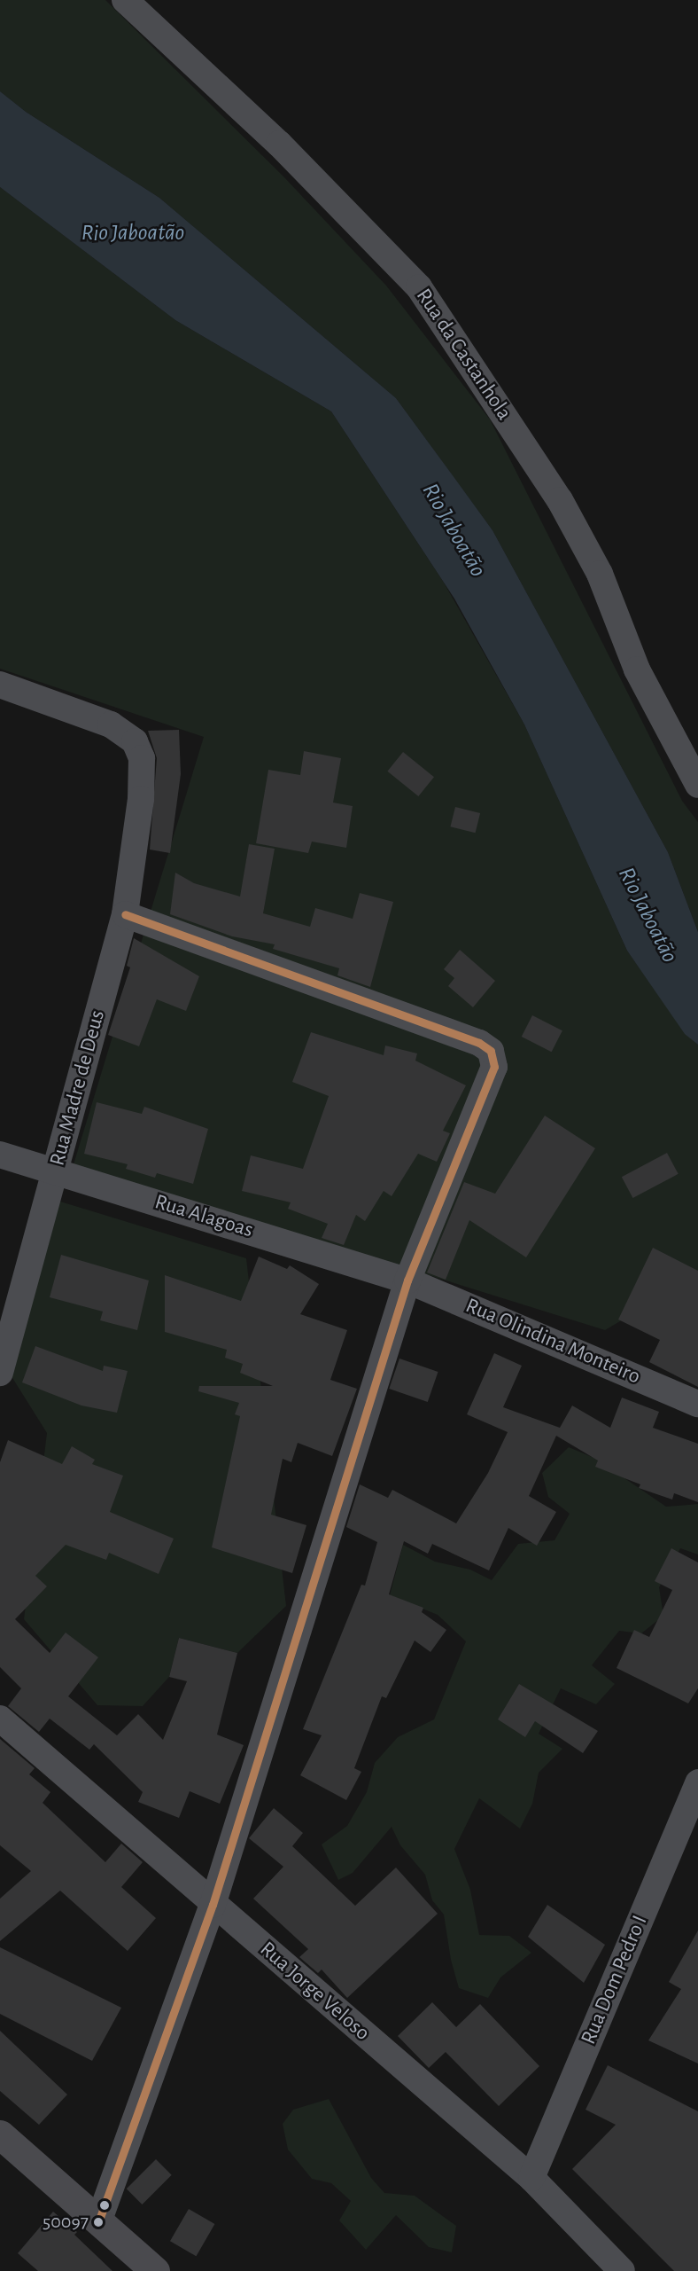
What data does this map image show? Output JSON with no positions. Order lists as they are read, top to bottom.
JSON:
{
  "streets": {
    "street": [
      "Rua da Castanhola",
      "Rua Madre de Deus",
      "Rua Alagoas",
      "Rua Olindina Monteiro",
      "Rua Dom Pedro I",
      "Rua Jorge Veloso"
    ]
  },
  "crossings": [
    ["Rua Madre de Deus", "Rua Alagoas"],
    ["Rua Alagoas", "Rua Olindina Monteiro"],
    ["Rua Dom Pedro I", "Rua Jorge Veloso"]
  ],
  "water": ["Rio Jaboatão"],
  "places": ["50097"]
}
